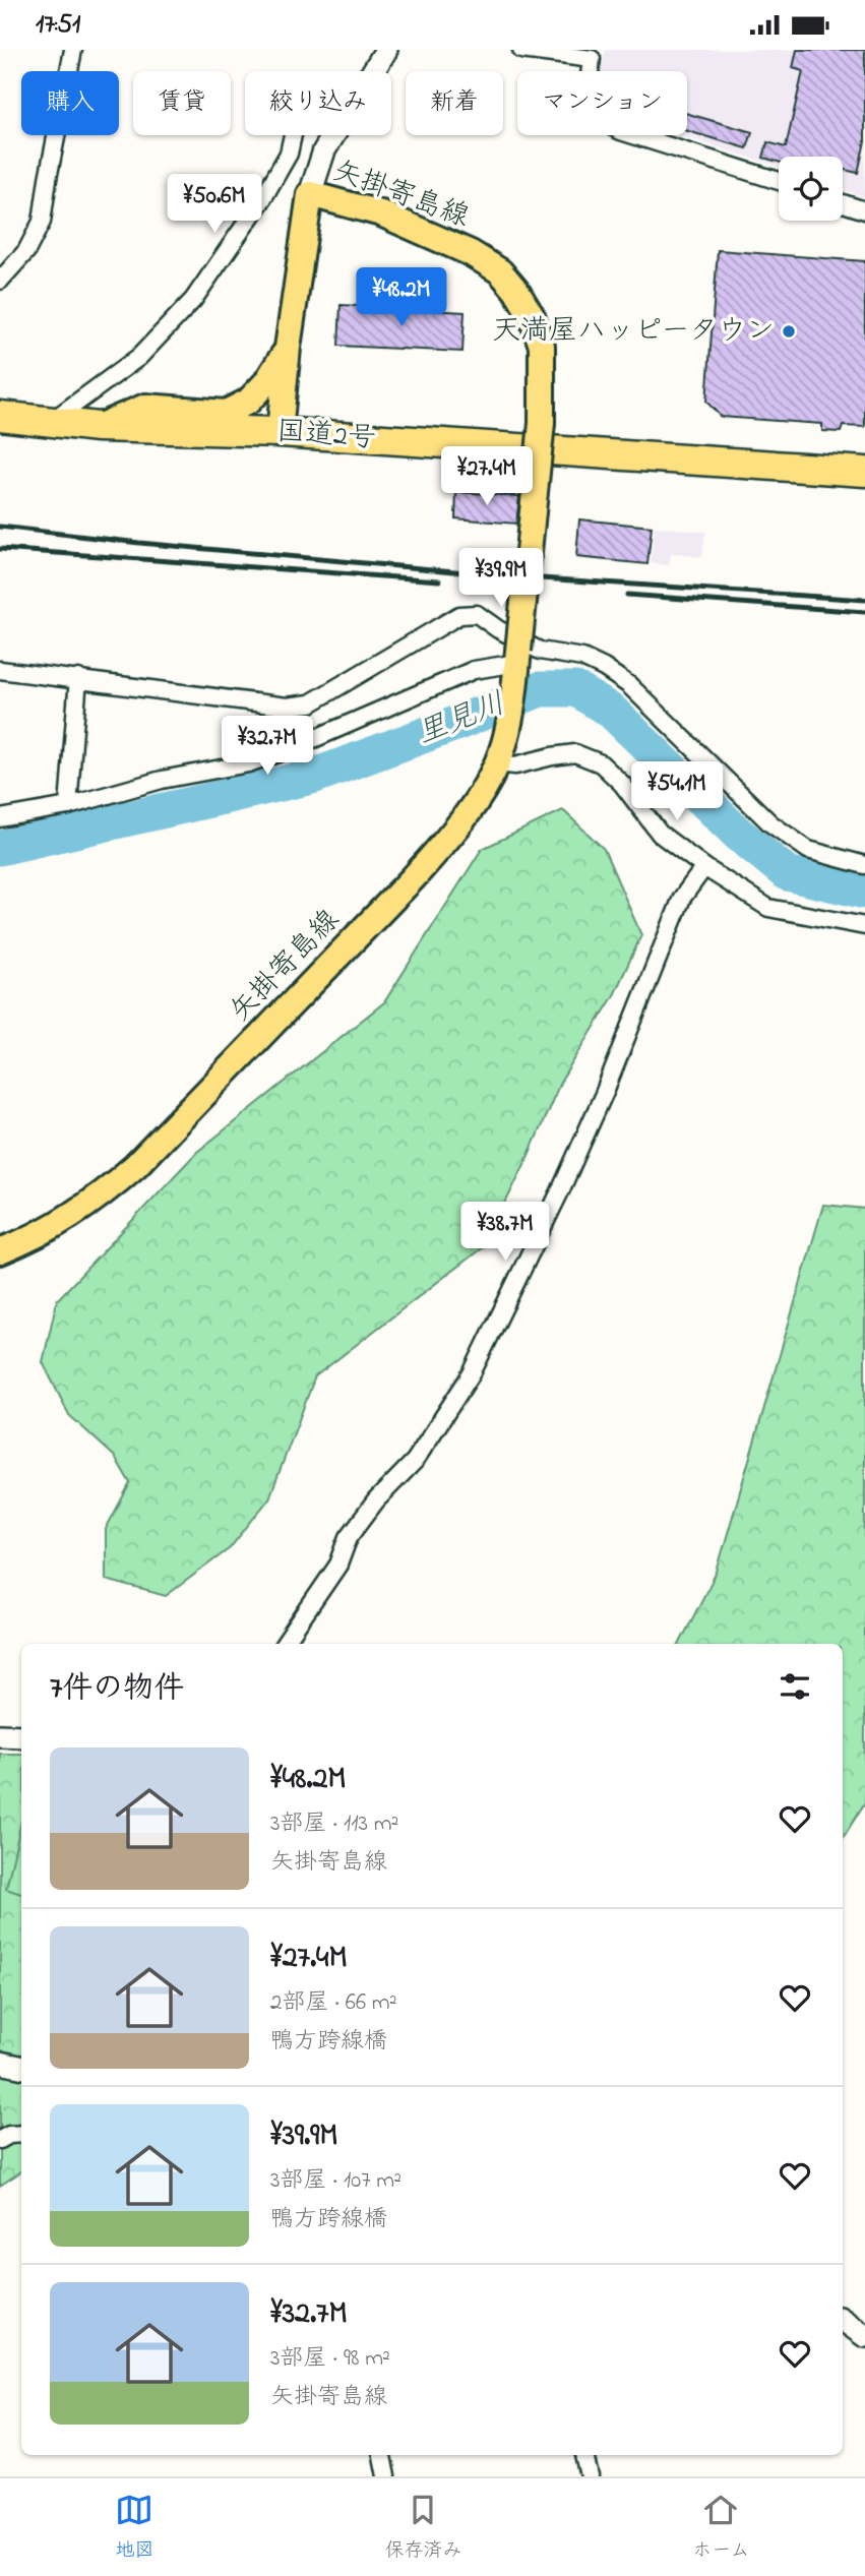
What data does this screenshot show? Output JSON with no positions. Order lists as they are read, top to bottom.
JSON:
{
  "streets": {
    "highway": ["国道2号"],
    "main road": ["矢掛寄島線"]
  },
  "crossings": [
    ["矢掛寄島線", "国道2号"]
  ],
  "water": ["里見川"],
  "places": ["天満屋ハッピータウン"],
  "page": {
    "status": "17:51",
    "chip": [
      "購入",
      "賃貸",
      "絞り込み",
      "新着",
      "マンション"
    ],
    "price": [
      "¥50.6M",
      "¥48.2M",
      "¥27.4M",
      "¥39.9M",
      "¥32.7M",
      "¥54.1M",
      "¥38.7M"
    ],
    "heading": "7件の物件",
    "list": [
      {
        "name": "¥48.2M",
        "note": "3部屋 · 113 m² · 矢掛寄島線"
      },
      {
        "name": "¥27.4M",
        "note": "2部屋 · 66 m² · 鴨方跨線橋"
      },
      {
        "name": "¥39.9M",
        "note": "3部屋 · 107 m² · 鴨方跨線橋"
      },
      {
        "name": "¥32.7M",
        "note": "3部屋 · 98 m² · 矢掛寄島線"
      }
    ],
    "tabs": ["地図", "保存済み", "ホーム"]
  }
}
